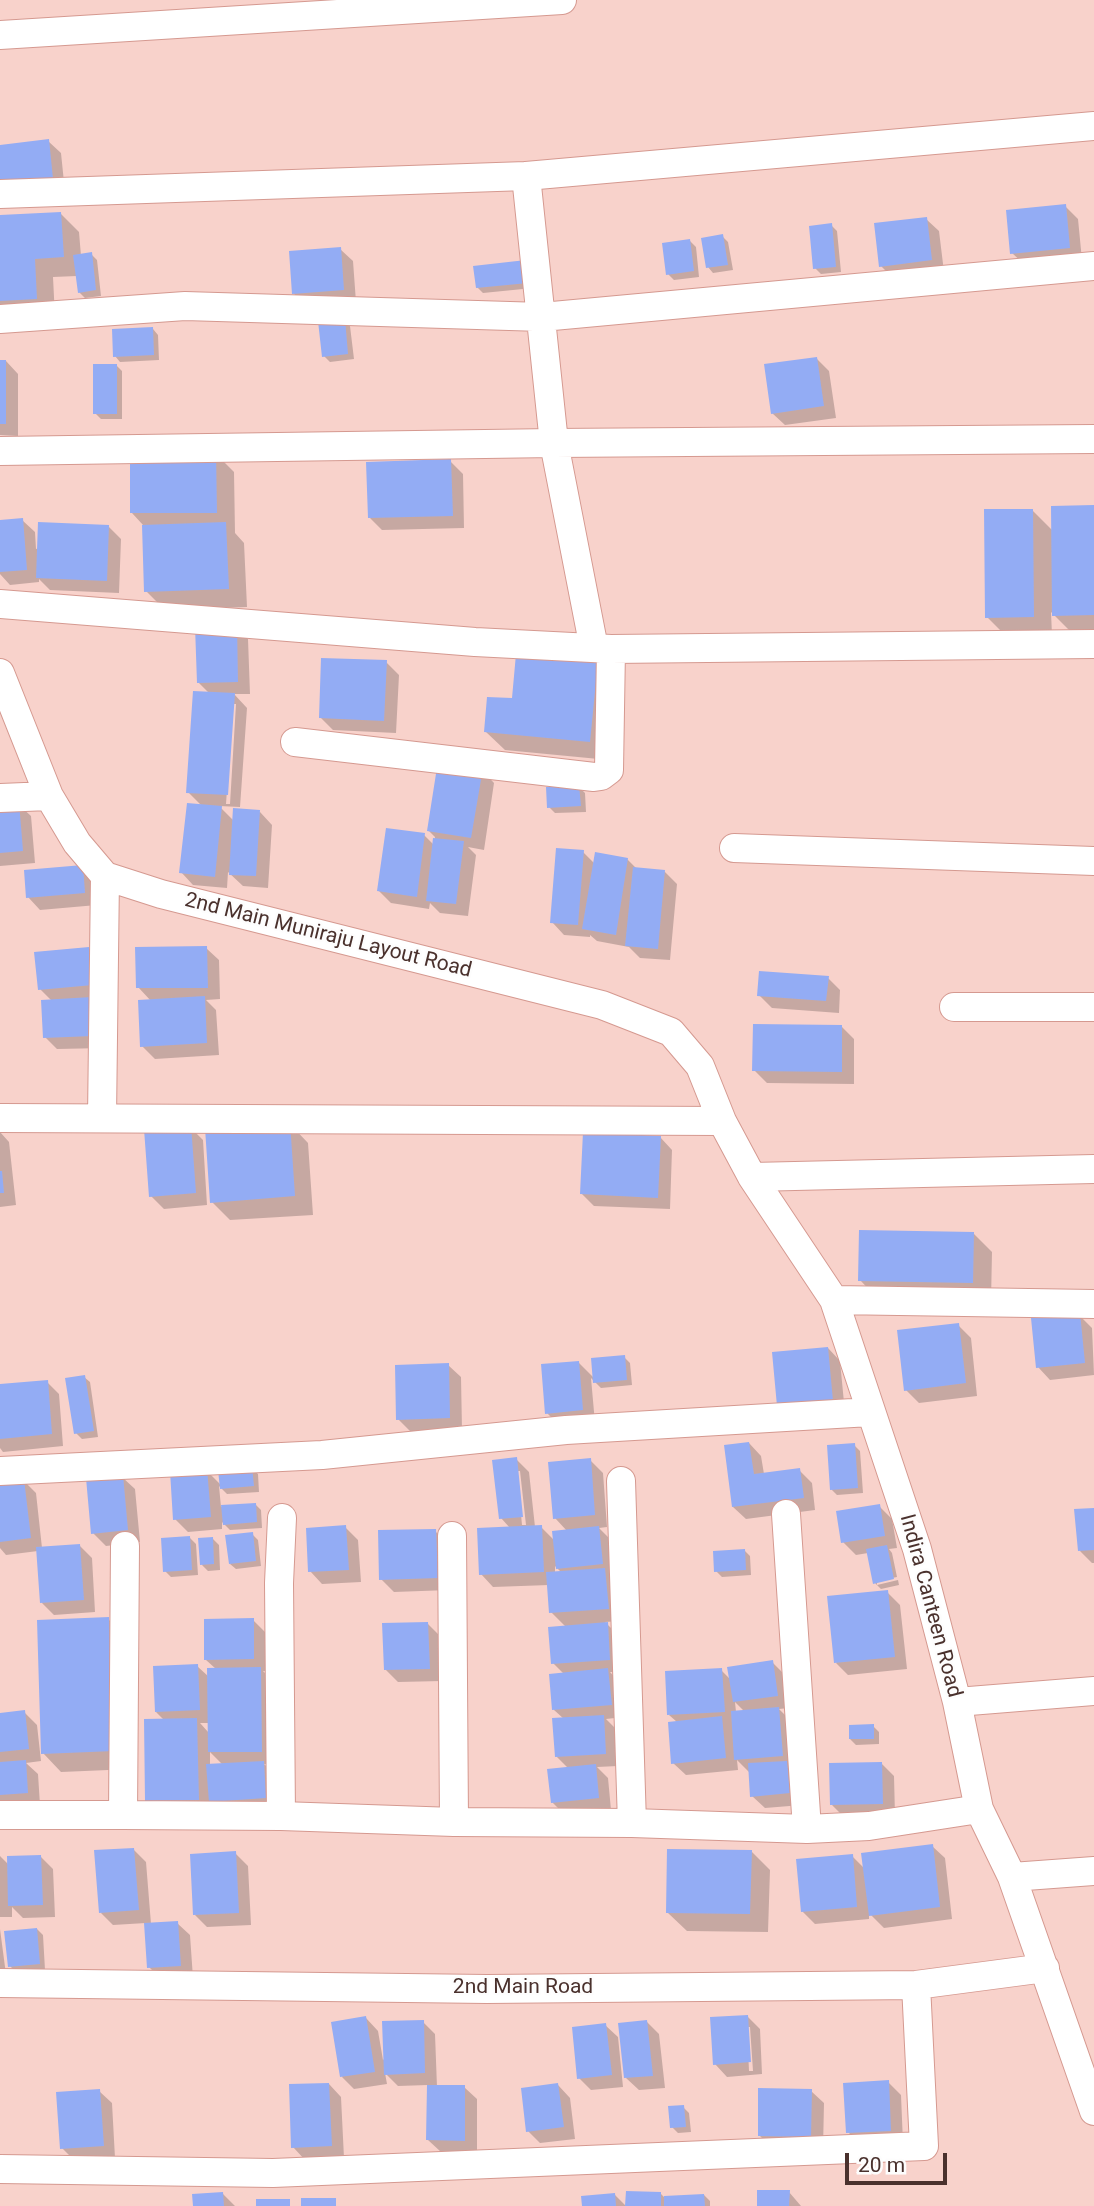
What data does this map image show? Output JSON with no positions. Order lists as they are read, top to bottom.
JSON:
{
  "streets": {
    "street": ["2nd Main Muniraju Layout Road", "Indira Canteen Road", "2nd Main Road"]
  },
  "crossings": [
    ["2nd Main Muniraju Layout Road", "Indira Canteen Road"],
    ["Indira Canteen Road", "2nd Main Road"]
  ],
  "scale_bar": "20 m"
}
